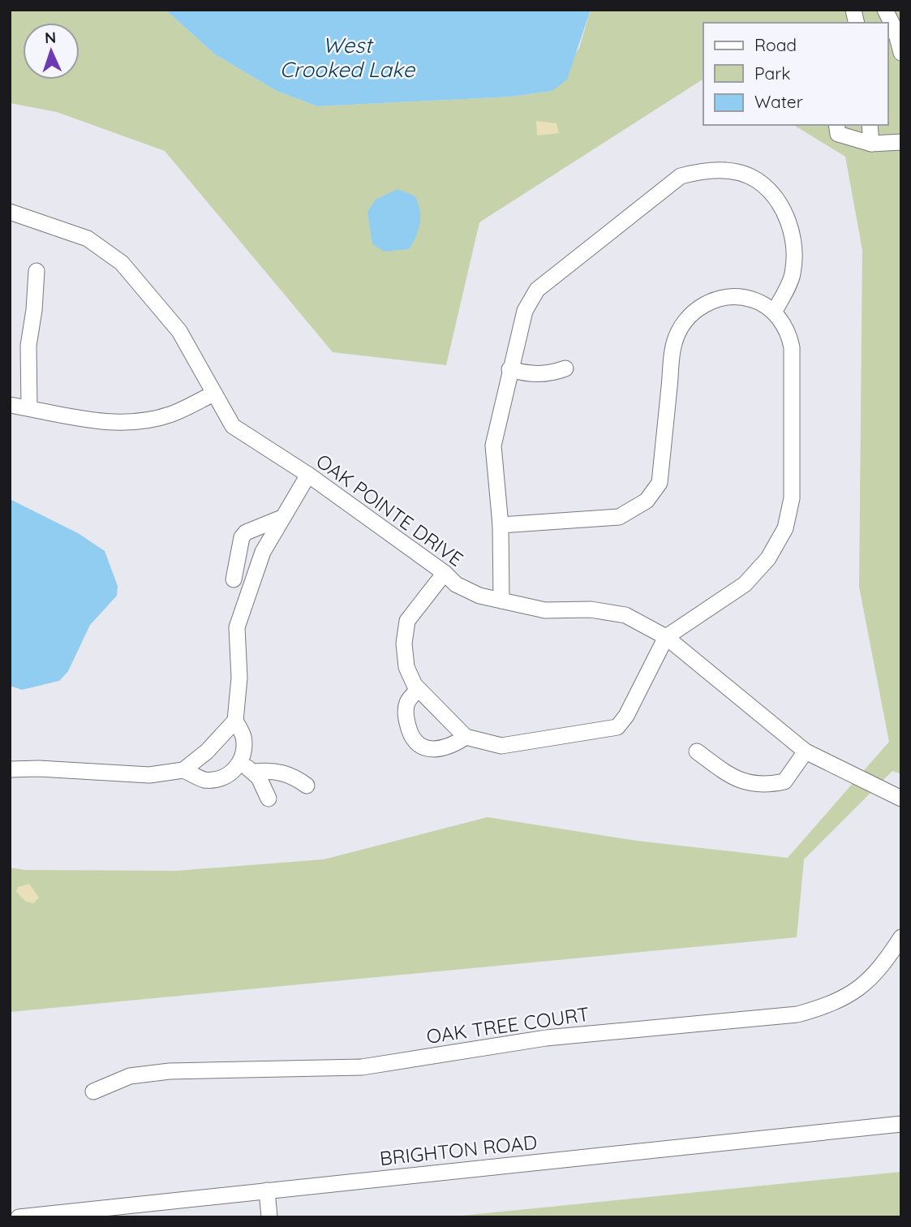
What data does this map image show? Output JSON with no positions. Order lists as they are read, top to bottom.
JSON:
{
  "streets": {
    "street": ["OAK POINTE DRIVE", "OAK TREE COURT", "BRIGHTON ROAD"]
  },
  "water": ["West Crooked Lake"],
  "legend": ["Road", "Park", "Water"],
  "north": "top"
}
